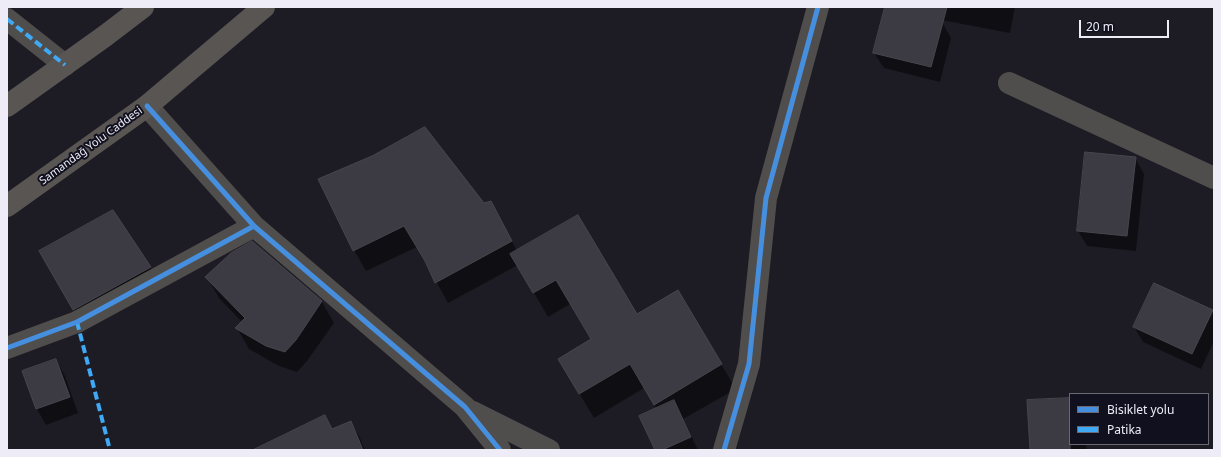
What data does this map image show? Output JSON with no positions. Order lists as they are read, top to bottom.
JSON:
{
  "streets": {
    "highway": ["Samandağ Yolu Caddesi"]
  },
  "legend": ["Bisiklet yolu", "Patika"],
  "scale_bar": "20 m"
}
